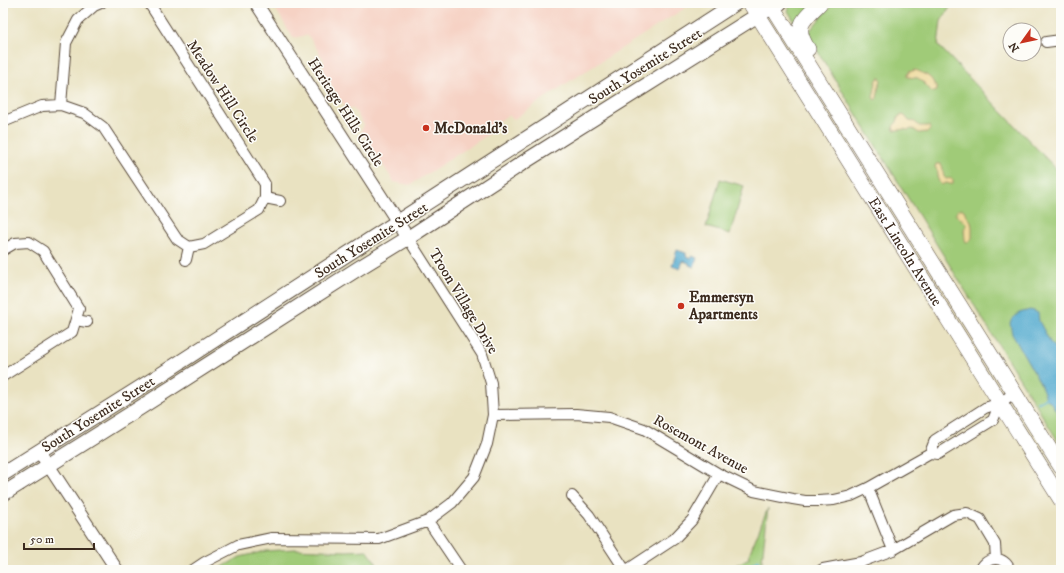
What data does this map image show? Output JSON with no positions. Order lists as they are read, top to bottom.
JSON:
{
  "streets": {
    "main road": ["South Yosemite Street", "East Lincoln Avenue"],
    "street": [
      "Meadow Hill Circle",
      "Heritage Hills Circle",
      "Troon Village Drive",
      "Rosemont Avenue"
    ]
  },
  "crossings": [
    ["South Yosemite Street", "Heritage Hills Circle"],
    ["South Yosemite Street", "East Lincoln Avenue"],
    ["South Yosemite Street", "Troon Village Drive"],
    ["Heritage Hills Circle", "Troon Village Drive"],
    ["East Lincoln Avenue", "Rosemont Avenue"],
    ["Troon Village Drive", "Rosemont Avenue"]
  ],
  "places": ["McDonald's", "Emmersyn Apartments"],
  "scale_bar": "50 m",
  "north": "bottom left"
}
